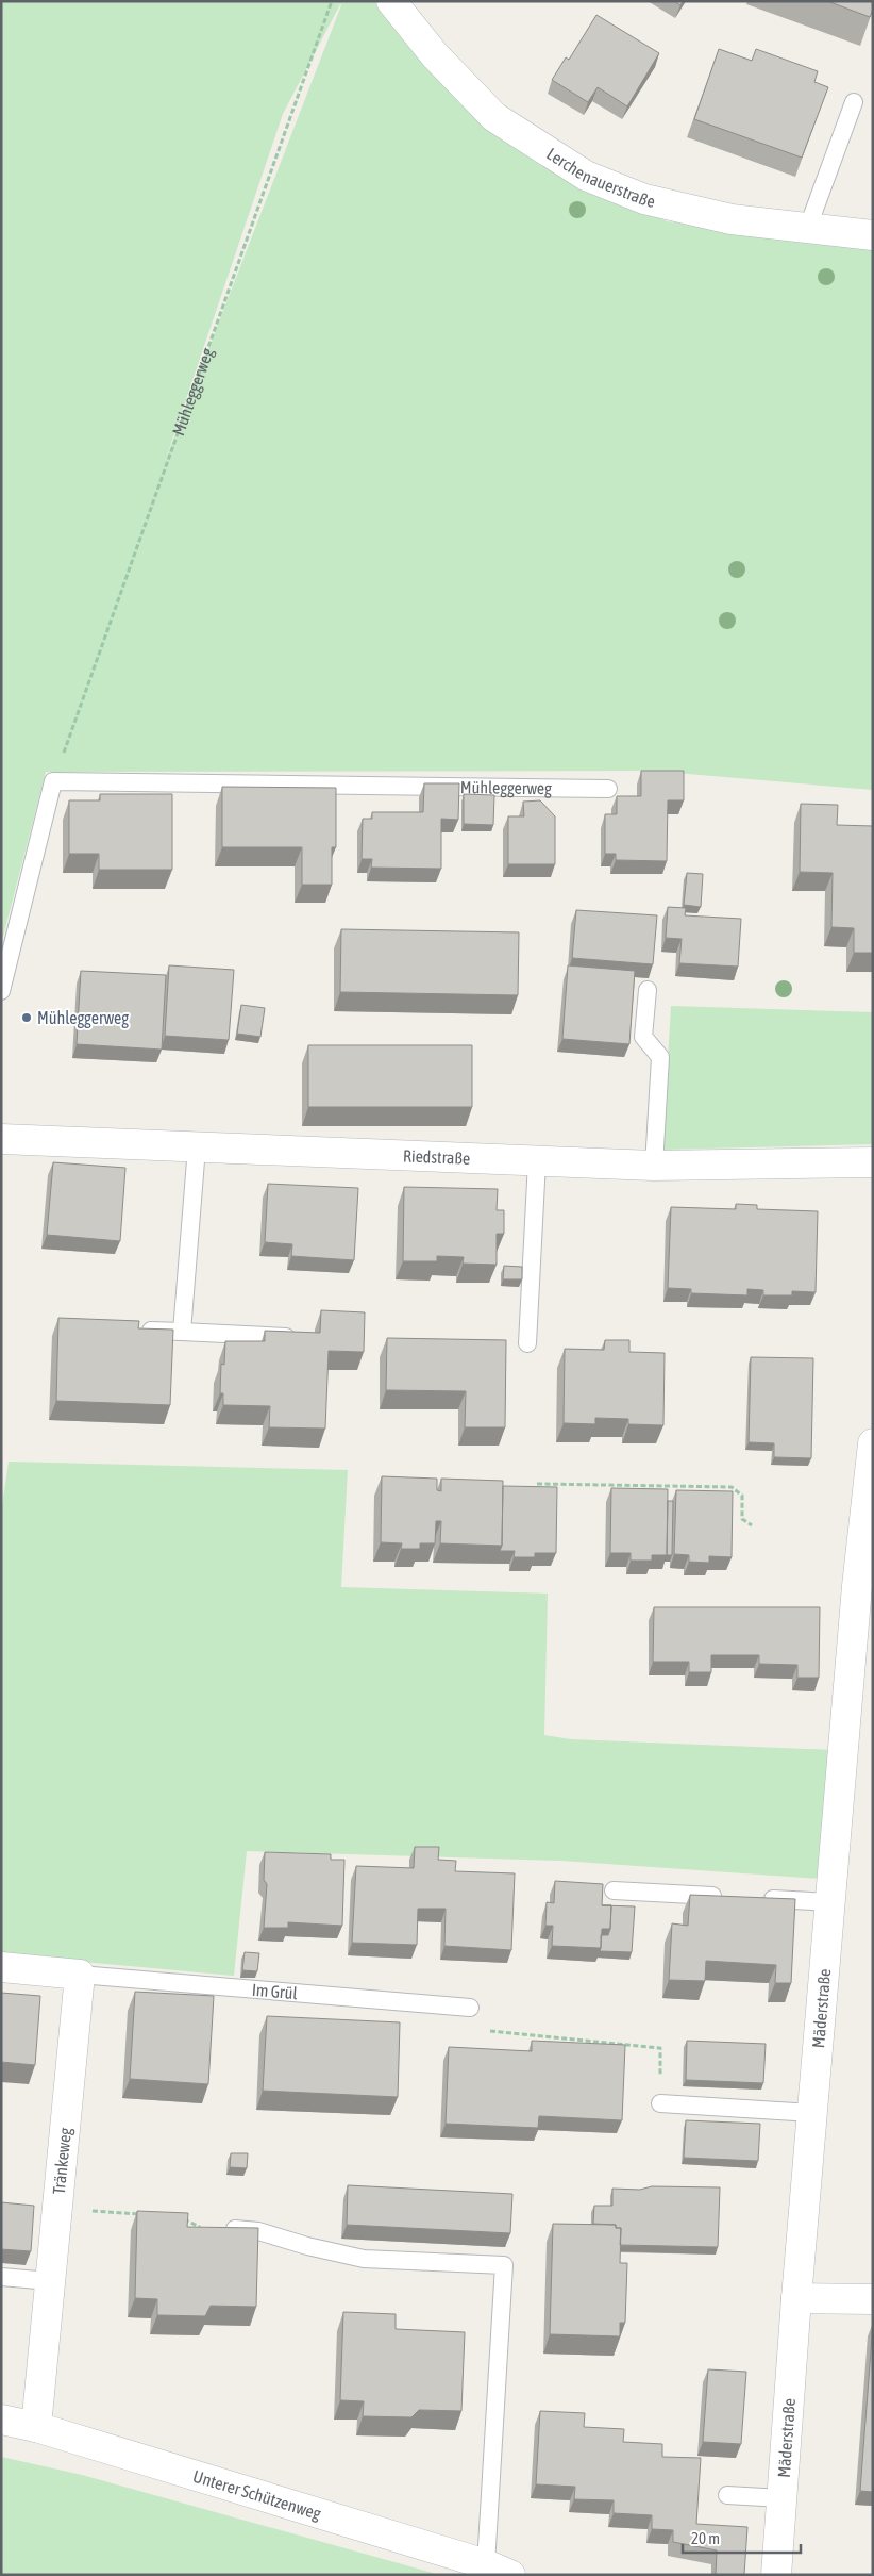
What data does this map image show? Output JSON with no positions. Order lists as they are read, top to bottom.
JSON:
{
  "streets": {
    "street": [
      "Lerchenauerstraße",
      "Riedstraße",
      "Mäderstraße",
      "Tränkeweg",
      "Unterer Schützenweg"
    ],
    "lane": ["Mühleggerweg", "Im Grül"]
  },
  "crossings": [
    ["Im Grül", "Tränkeweg"],
    ["Tränkeweg", "Unterer Schützenweg"]
  ],
  "places": ["Mühleggerweg"],
  "scale_bar": "20 m"
}
